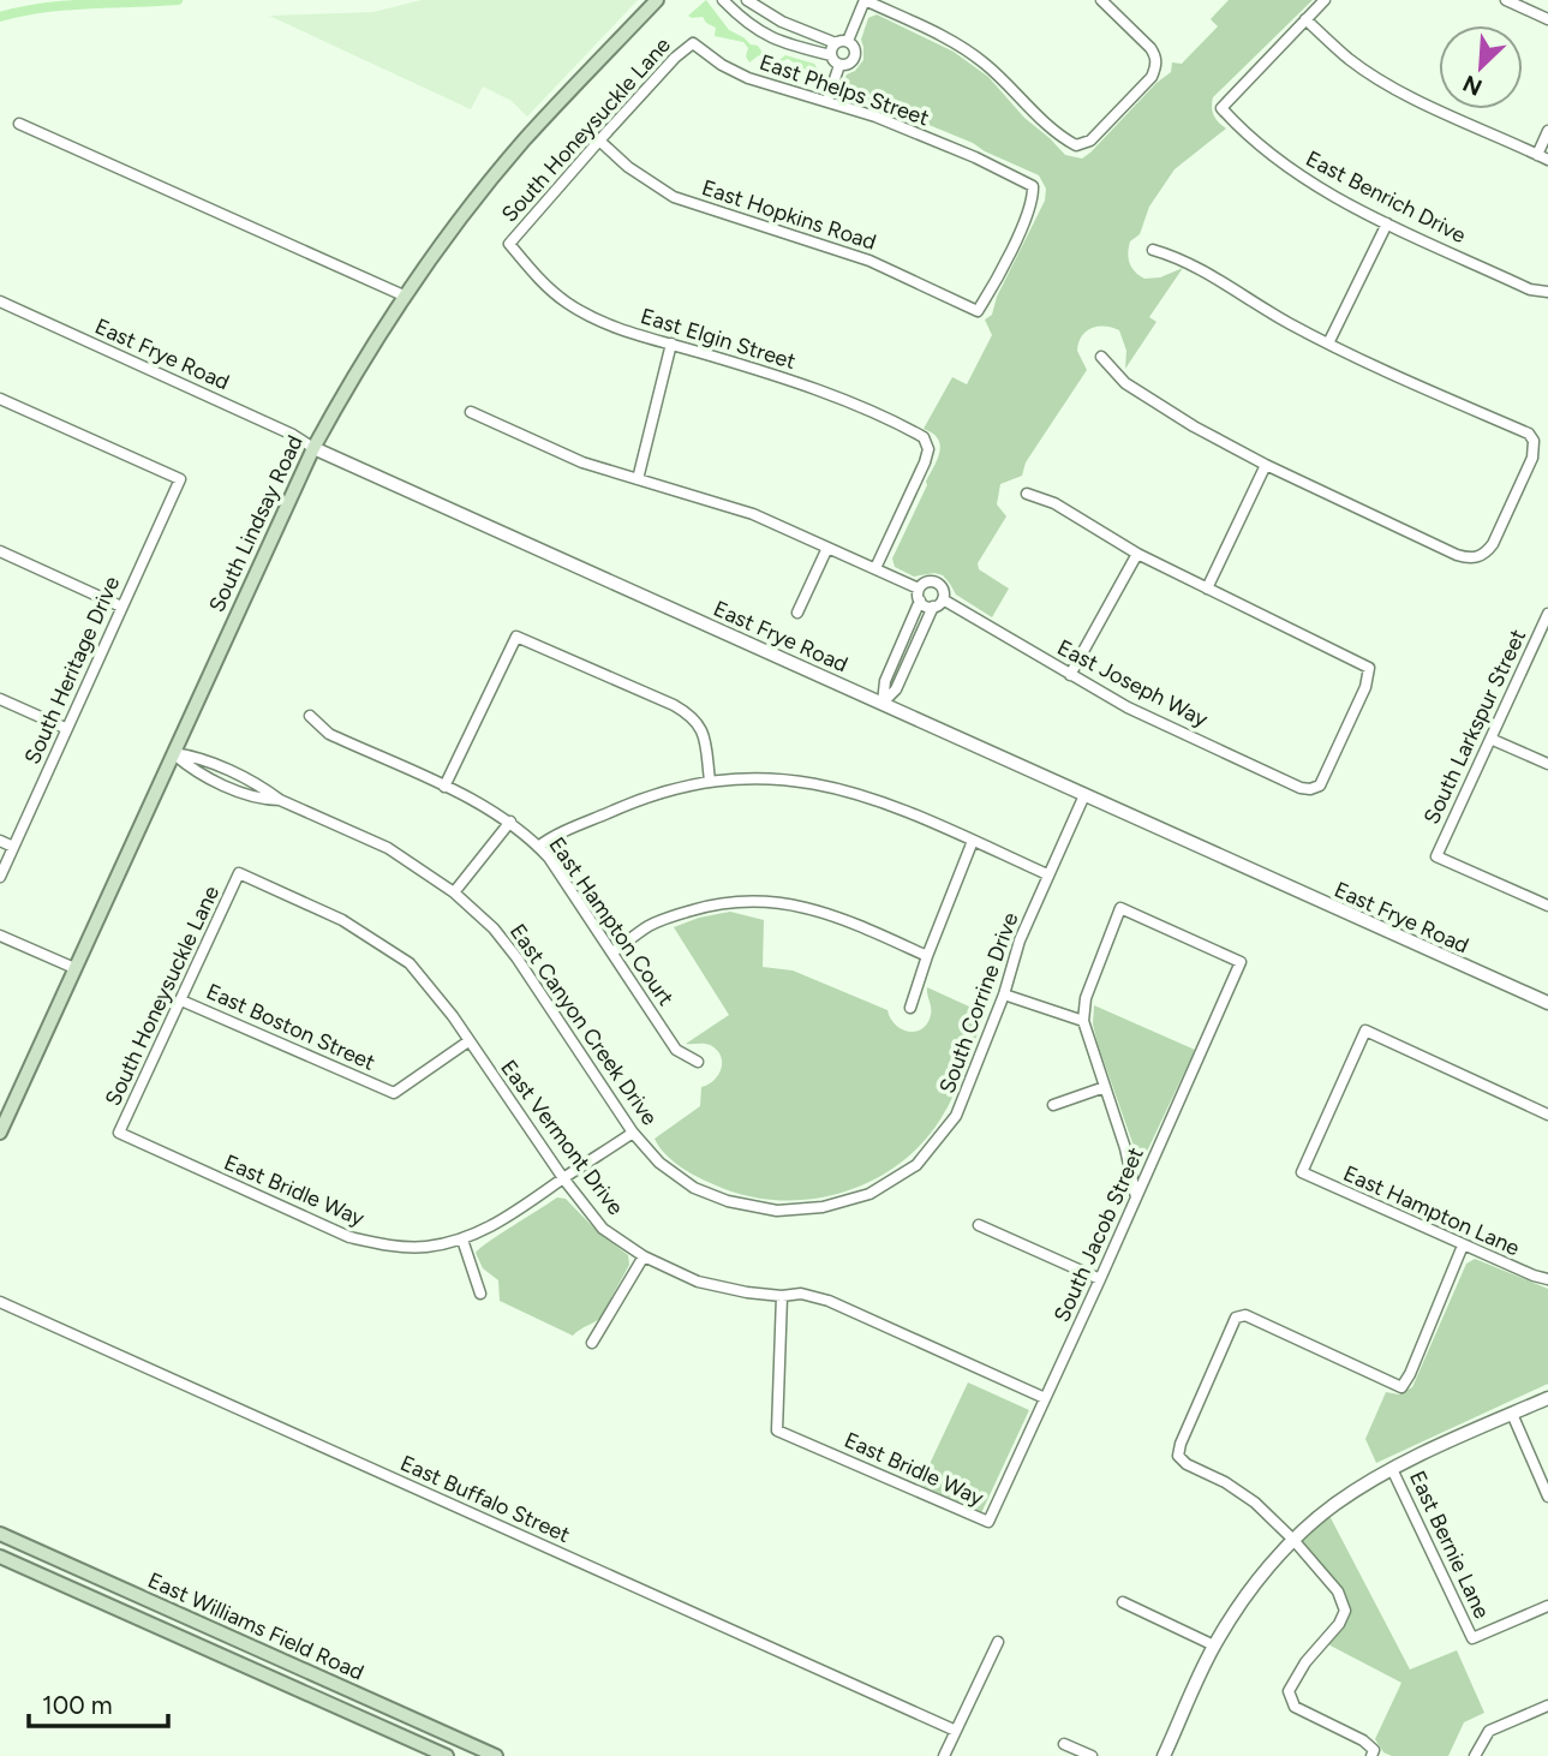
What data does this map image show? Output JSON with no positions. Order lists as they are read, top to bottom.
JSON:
{
  "streets": {
    "main road": ["South Lindsay Road", "East Williams Field Road"],
    "street": [
      "East Phelps Street",
      "South Honeysuckle Lane",
      "East Benrich Drive",
      "East Hopkins Road",
      "East Elgin Street",
      "East Frye Road",
      "South Heritage Drive",
      "East Joseph Way",
      "South Larkspur Street",
      "East Hampton Court",
      "South Corrine Drive",
      "East Canyon Creek Drive",
      "East Boston Street",
      "East Vermont Drive",
      "East Bridle Way",
      "East Hampton Lane",
      "South Jacob Street",
      "East Buffalo Street",
      "East Bernie Lane"
    ]
  },
  "crossings": [
    ["East Phelps Street", "South Honeysuckle Lane"],
    ["East Phelps Street", "East Hopkins Road"],
    ["South Honeysuckle Lane", "East Hopkins Road"],
    ["South Honeysuckle Lane", "East Elgin Street"],
    ["South Honeysuckle Lane", "East Boston Street"],
    ["South Honeysuckle Lane", "East Vermont Drive"],
    ["South Honeysuckle Lane", "East Bridle Way"],
    ["East Elgin Street", "East Joseph Way"],
    ["East Frye Road", "South Lindsay Road"],
    ["East Frye Road", "South Corrine Drive"],
    ["South Lindsay Road", "East Canyon Creek Drive"],
    ["South Corrine Drive", "East Canyon Creek Drive"],
    ["East Canyon Creek Drive", "East Bridle Way"],
    ["East Boston Street", "East Vermont Drive"],
    ["East Vermont Drive", "East Bridle Way"],
    ["East Vermont Drive", "South Jacob Street"],
    ["East Bridle Way", "South Jacob Street"]
  ],
  "scale_bar": "100 m",
  "north": "bottom left"
}
